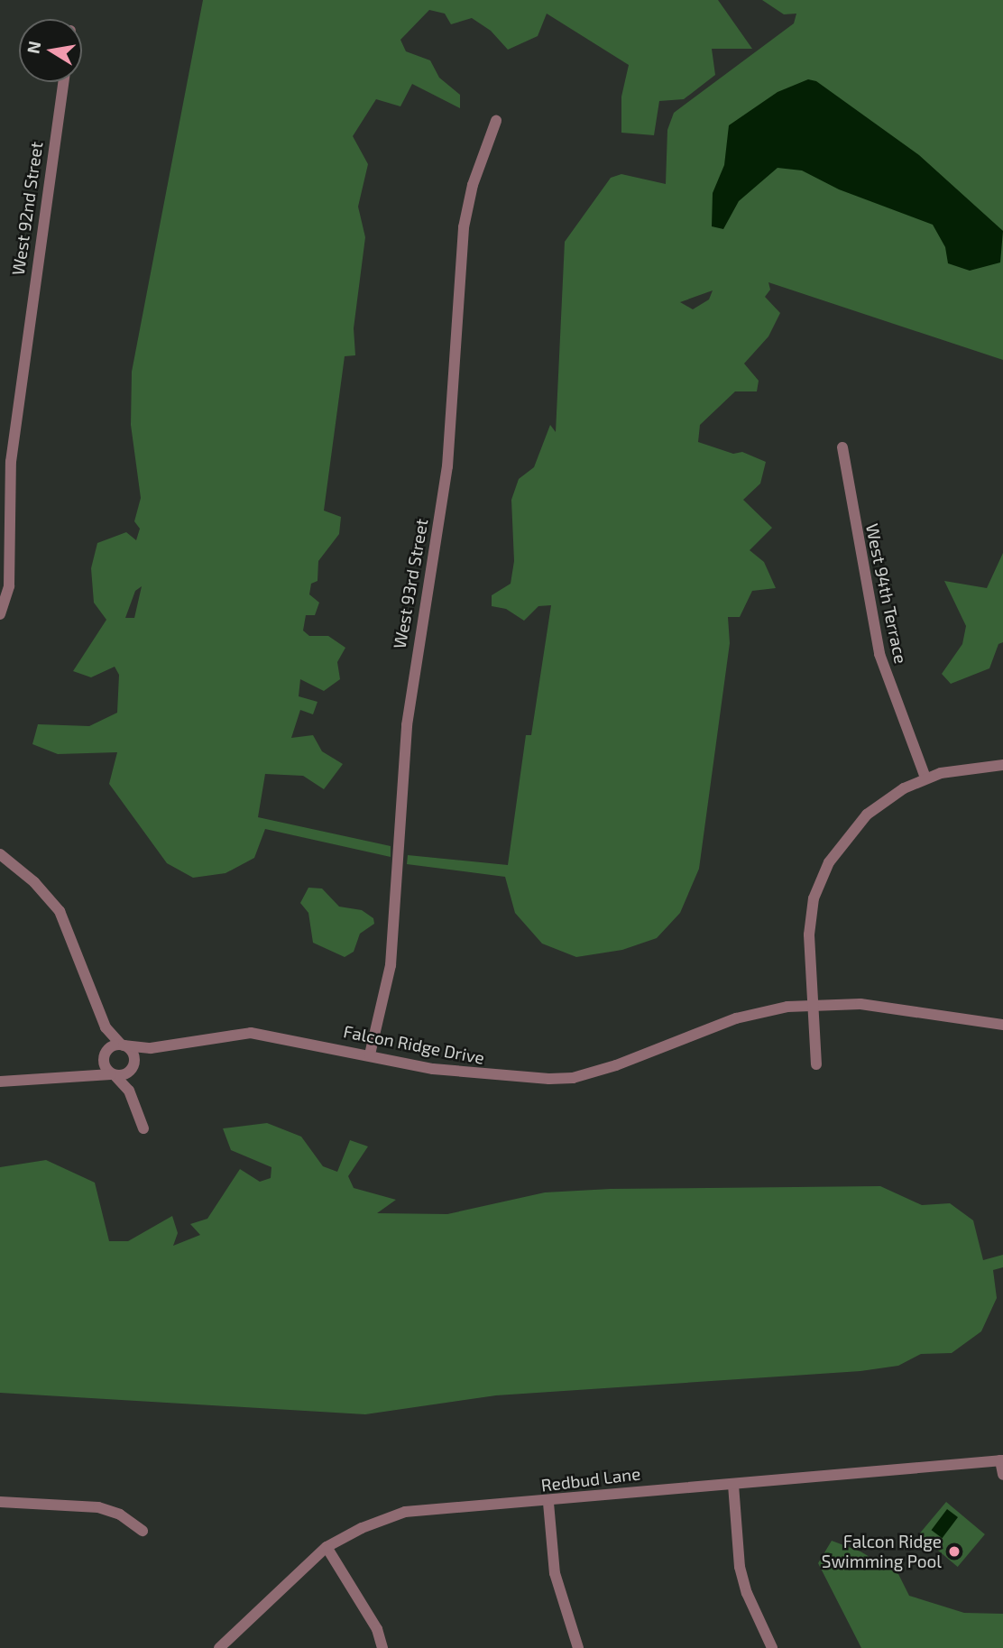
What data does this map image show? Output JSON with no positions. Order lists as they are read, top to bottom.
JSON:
{
  "streets": {
    "street": [
      "West 92nd Street",
      "West 93rd Street",
      "West 94th Terrace",
      "Falcon Ridge Drive",
      "Redbud Lane"
    ]
  },
  "crossings": [
    ["West 93rd Street", "Falcon Ridge Drive"]
  ],
  "places": ["Falcon Ridge Swimming Pool"],
  "north": "left"
}
